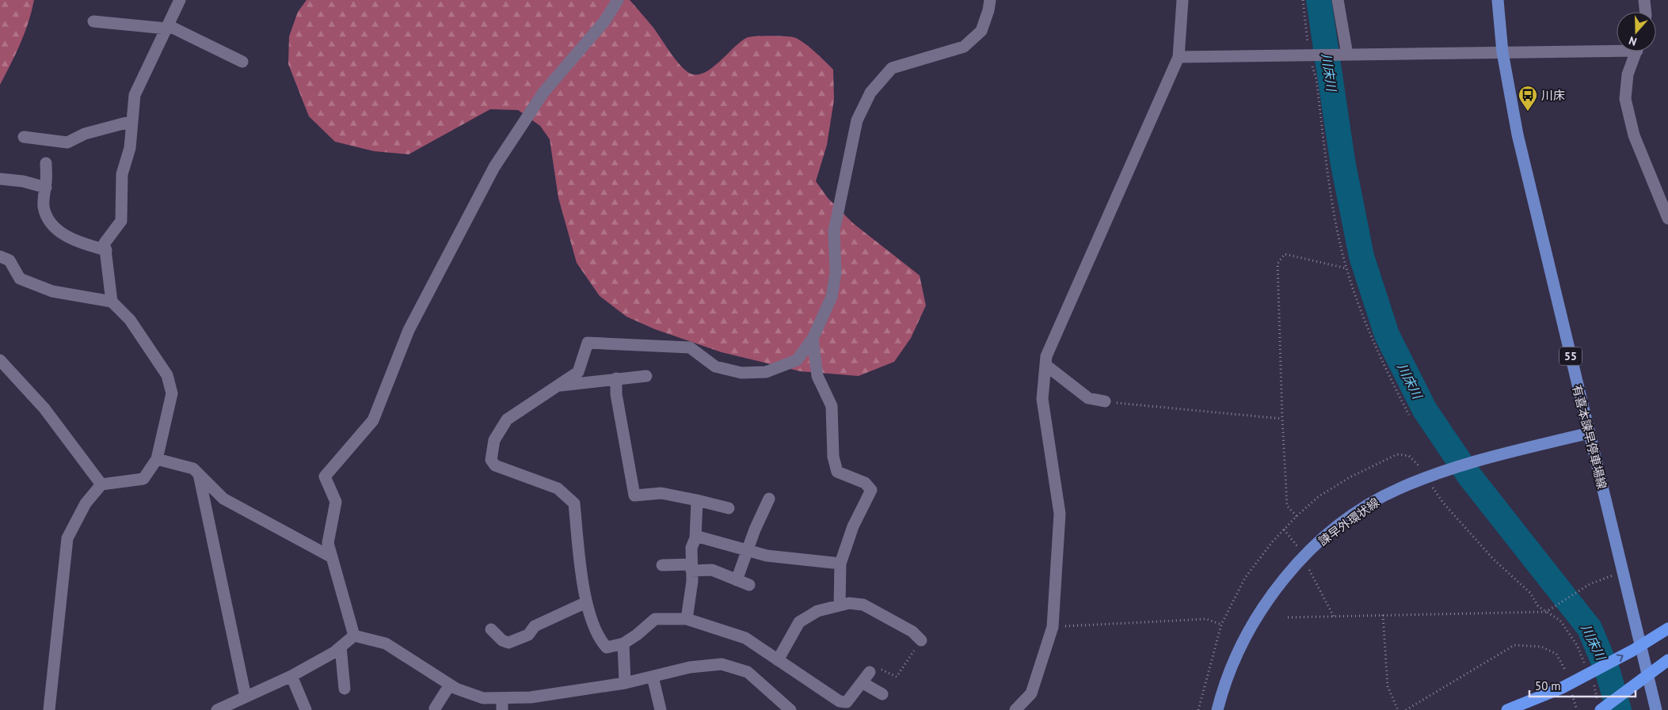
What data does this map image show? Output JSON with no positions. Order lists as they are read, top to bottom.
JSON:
{
  "streets": {
    "main road": ["55", "有喜本諫早停車場線", "諫早外環状線"]
  },
  "crossings": [
    ["有喜本諫早停車場線", "諫早外環状線"]
  ],
  "water": ["川床川"],
  "places": {
    "bus stop": ["川床"]
  },
  "scale_bar": "50 m",
  "north": "bottom"
}
